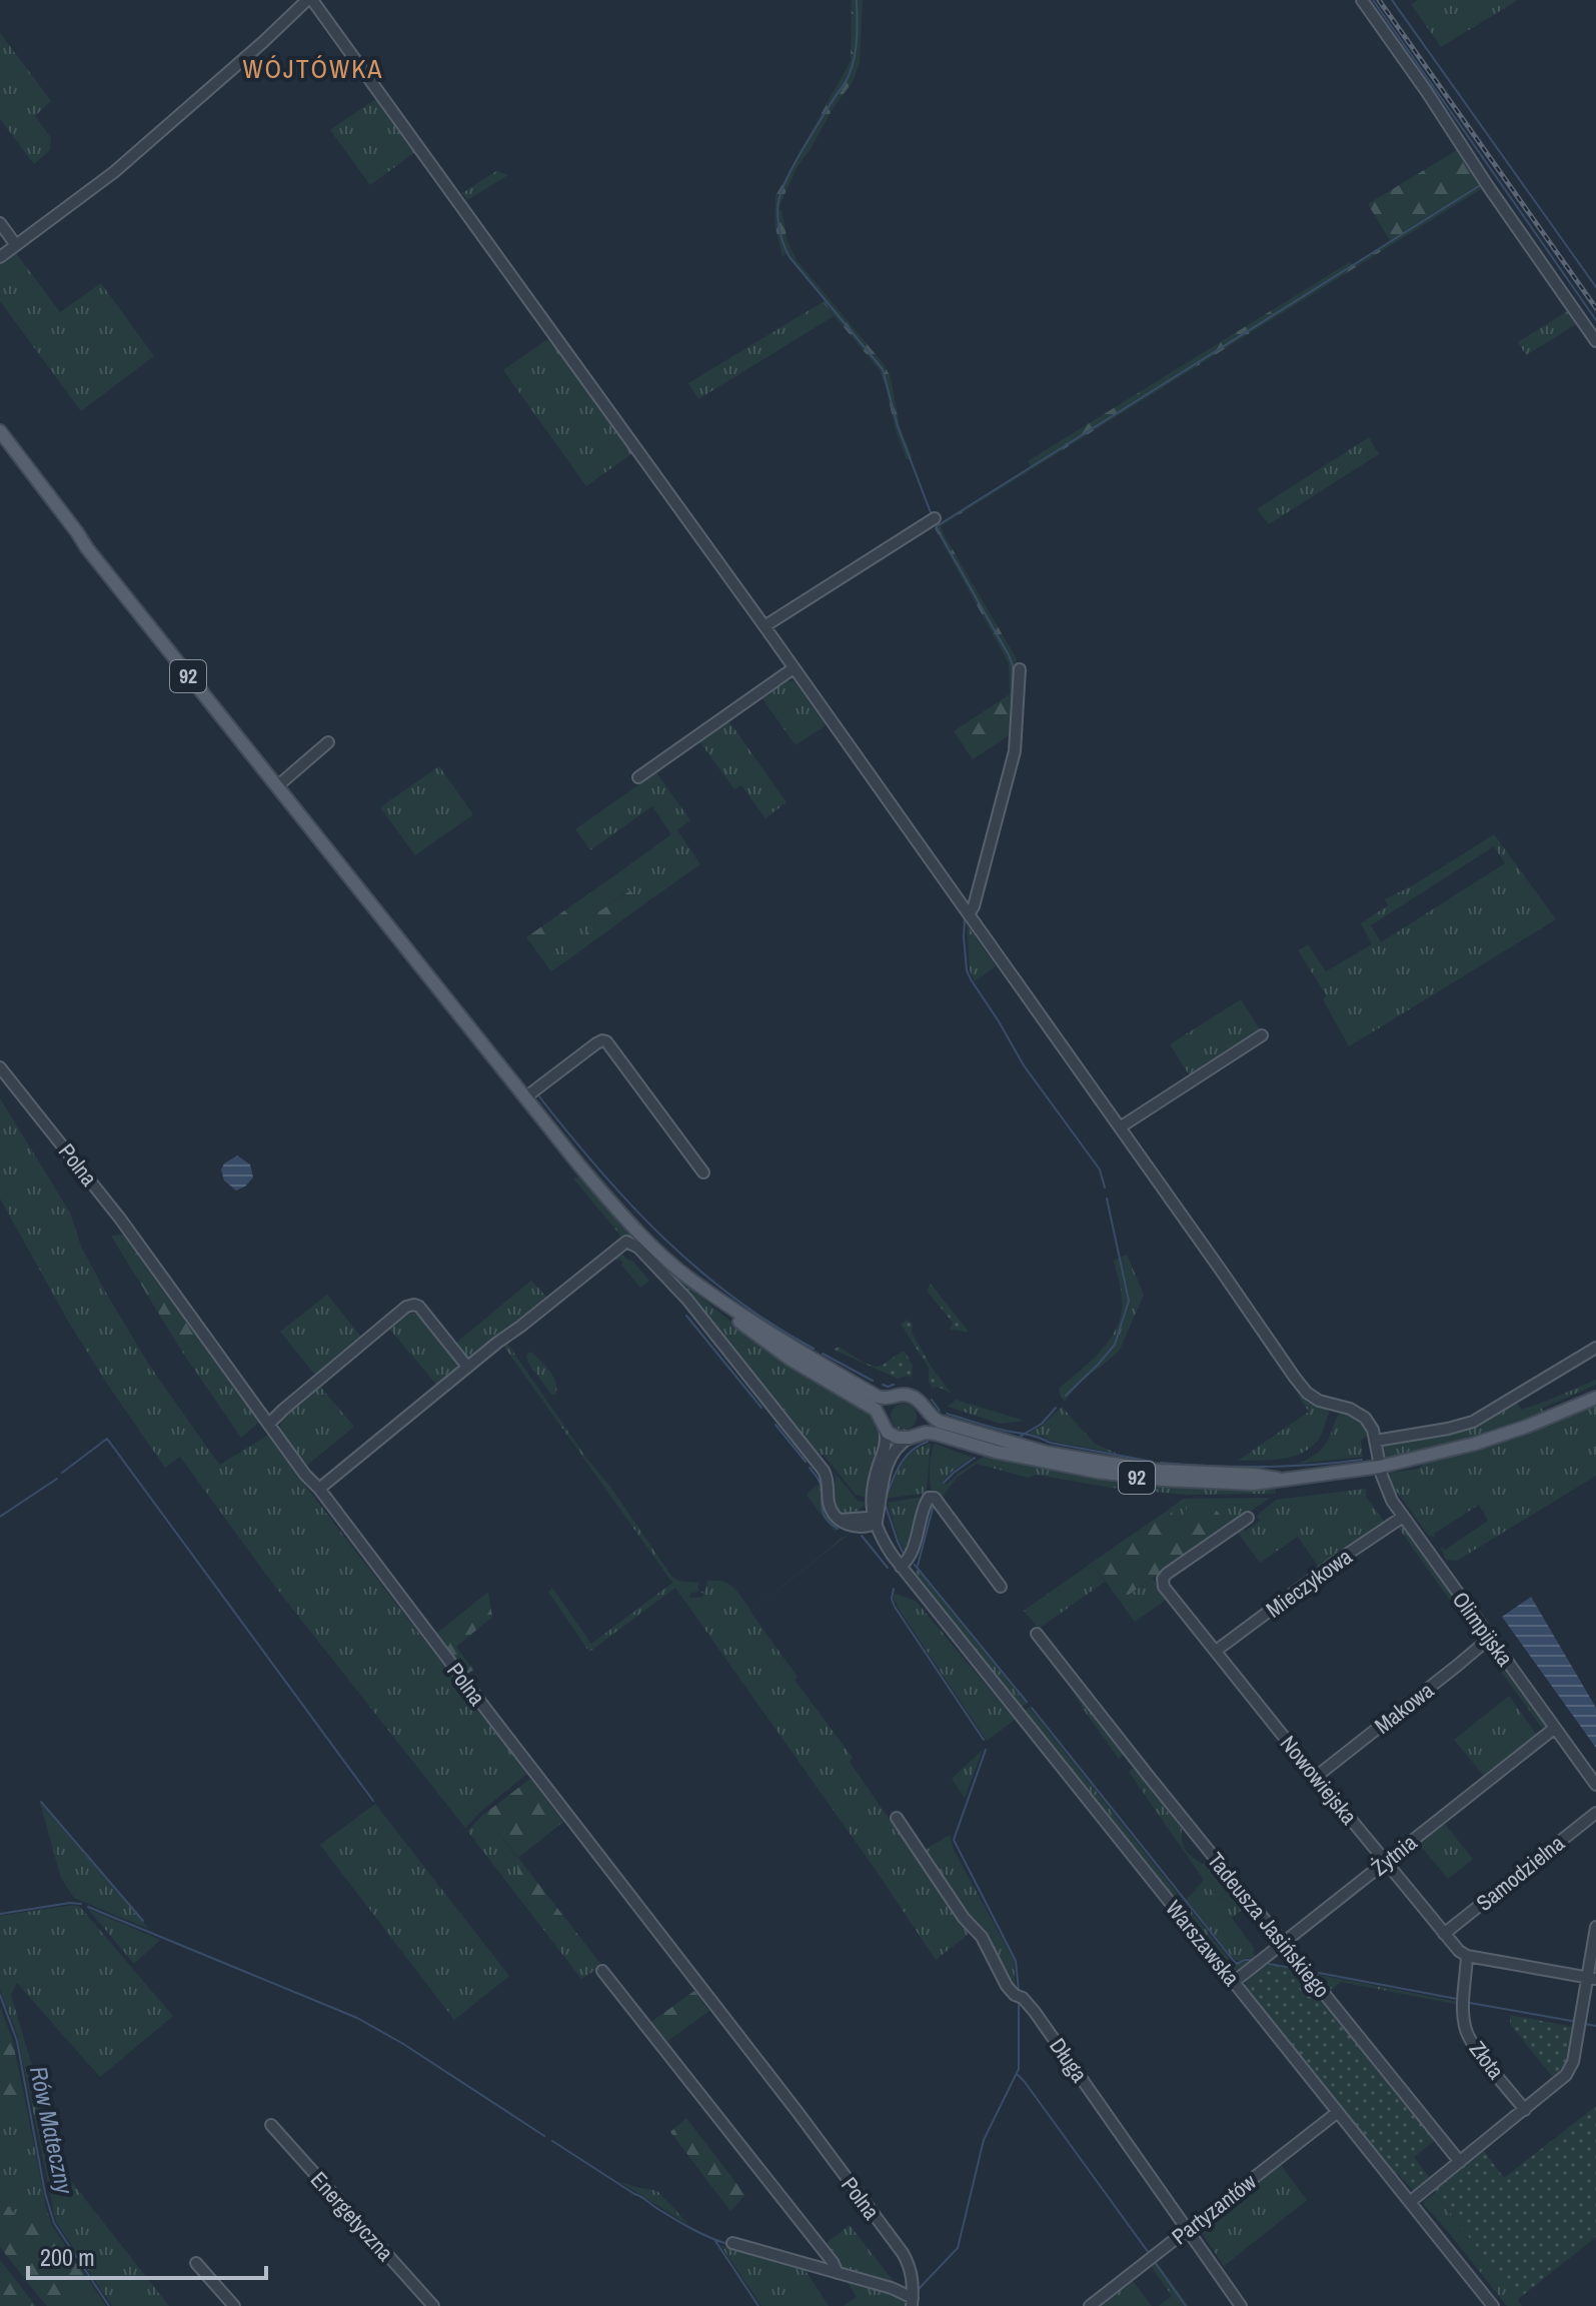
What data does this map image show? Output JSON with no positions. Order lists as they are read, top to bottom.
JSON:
{
  "streets": {
    "main road": ["92"],
    "street": [
      "Polna",
      "Mieczykowa",
      "Olimpijska",
      "Makowa",
      "Nowowiejska",
      "Żytnia",
      "Samodzielna",
      "Tadeusza Jasińskiego",
      "Warszawska",
      "Długa",
      "Złota",
      "Partyzantów",
      "Energetyczna"
    ]
  },
  "crossings": [
    ["92", "Olimpijska"],
    ["Mieczykowa", "Olimpijska"],
    ["Mieczykowa", "Nowowiejska"],
    ["Olimpijska", "Makowa"],
    ["Olimpijska", "Żytnia"],
    ["Makowa", "Nowowiejska"],
    ["Nowowiejska", "Żytnia"],
    ["Nowowiejska", "Samodzielna"],
    ["Nowowiejska", "Złota"],
    ["Żytnia", "Tadeusza Jasińskiego"],
    ["Żytnia", "Warszawska"],
    ["Warszawska", "Partyzantów"],
    ["Długa", "Partyzantów"]
  ],
  "districts": ["WÓJTÓWKA"],
  "water": ["Rów Mateczny"],
  "scale_bar": "200 m"
}
